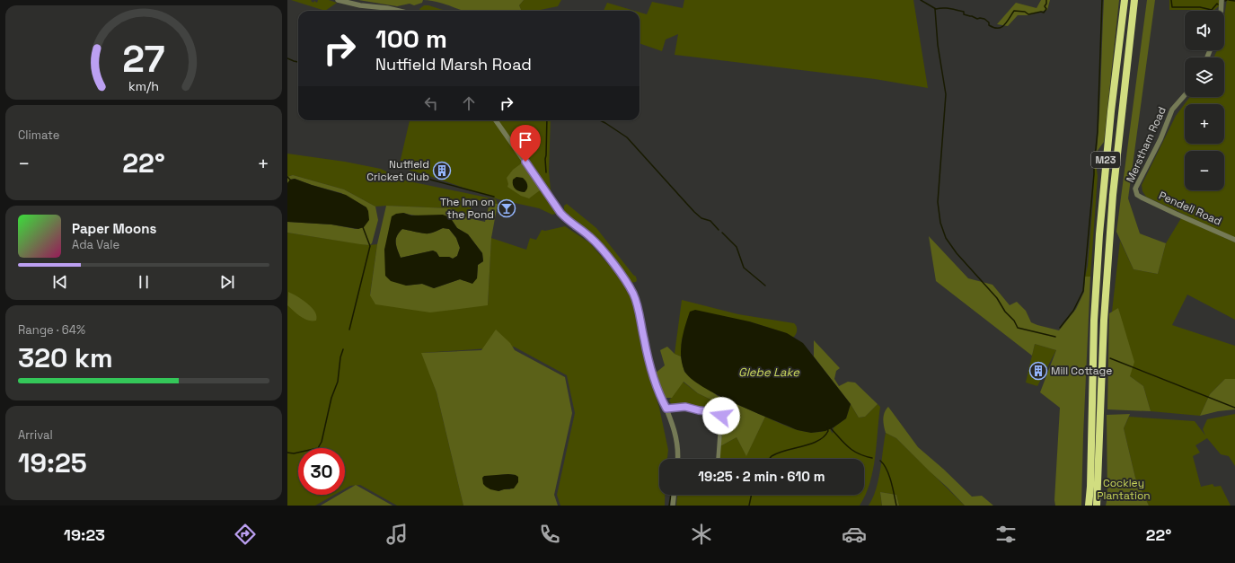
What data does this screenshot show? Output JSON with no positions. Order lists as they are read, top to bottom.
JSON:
{
  "streets": {
    "highway": ["M23"],
    "street": ["Merstham Road", "Pendell Road"]
  },
  "crossings": [
    ["Merstham Road", "Pendell Road"]
  ],
  "water": ["Glebe Lake"],
  "parks": ["Cockley Plantation"],
  "places": {
    "building": ["Nutfield Cricket Club", "Mill Cottage"],
    "bar": ["The Inn on the Pond"]
  },
  "page": {
    "map_buttons": ["+", "−"],
    "turn": ["100 m", "Nutfield Marsh Road"],
    "tile": [
      "Climate",
      ["Range · 64%", "320 km"],
      ["Arrival", "19:25"]
    ],
    "heat": ["−", "22°", "+"],
    "song": ["Paper Moons", "Ada Vale"],
    "limit": "30",
    "trip": "19:25 · 2 min · 610 m",
    "tabs": ["19:23", "22°"],
    "gauge": ["27", "km/h"]
  }
}
